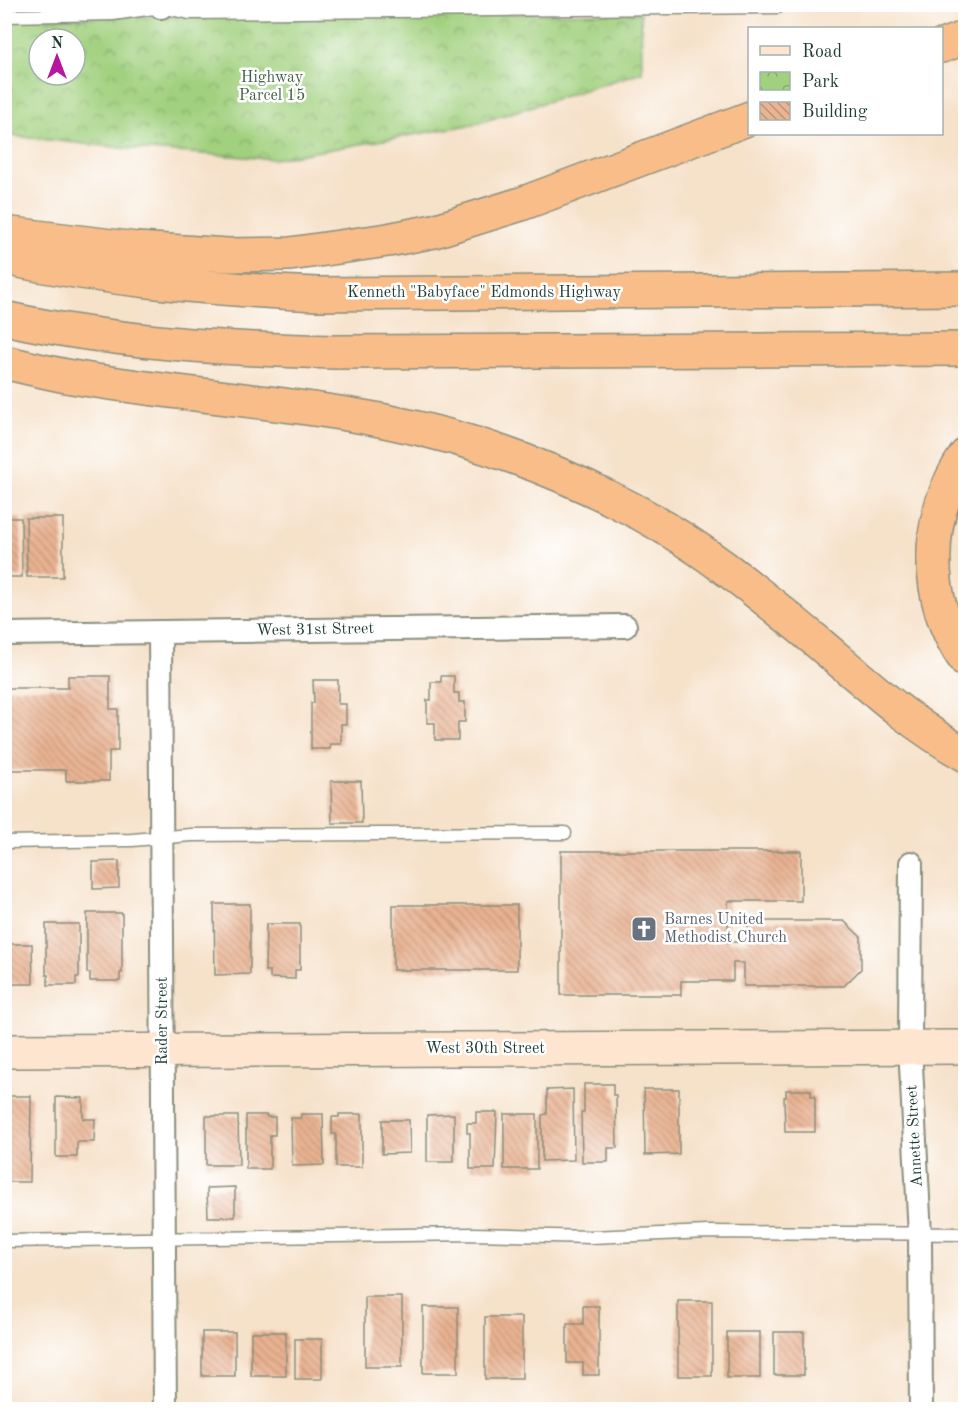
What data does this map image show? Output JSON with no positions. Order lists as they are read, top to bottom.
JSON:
{
  "streets": {
    "highway": ["Kenneth \"Babyface\" Edmonds Highway"],
    "main road": ["West 30th Street"],
    "street": ["West 31st Street", "Rader Street", "Annette Street"]
  },
  "crossings": [
    ["West 31st Street", "Rader Street"],
    ["Rader Street", "West 30th Street"],
    ["West 30th Street", "Annette Street"]
  ],
  "parks": ["Highway Parcel 15"],
  "places": {
    "church": ["Barnes United Methodist Church"]
  },
  "legend": ["Road", "Park", "Building"],
  "north": "top"
}
